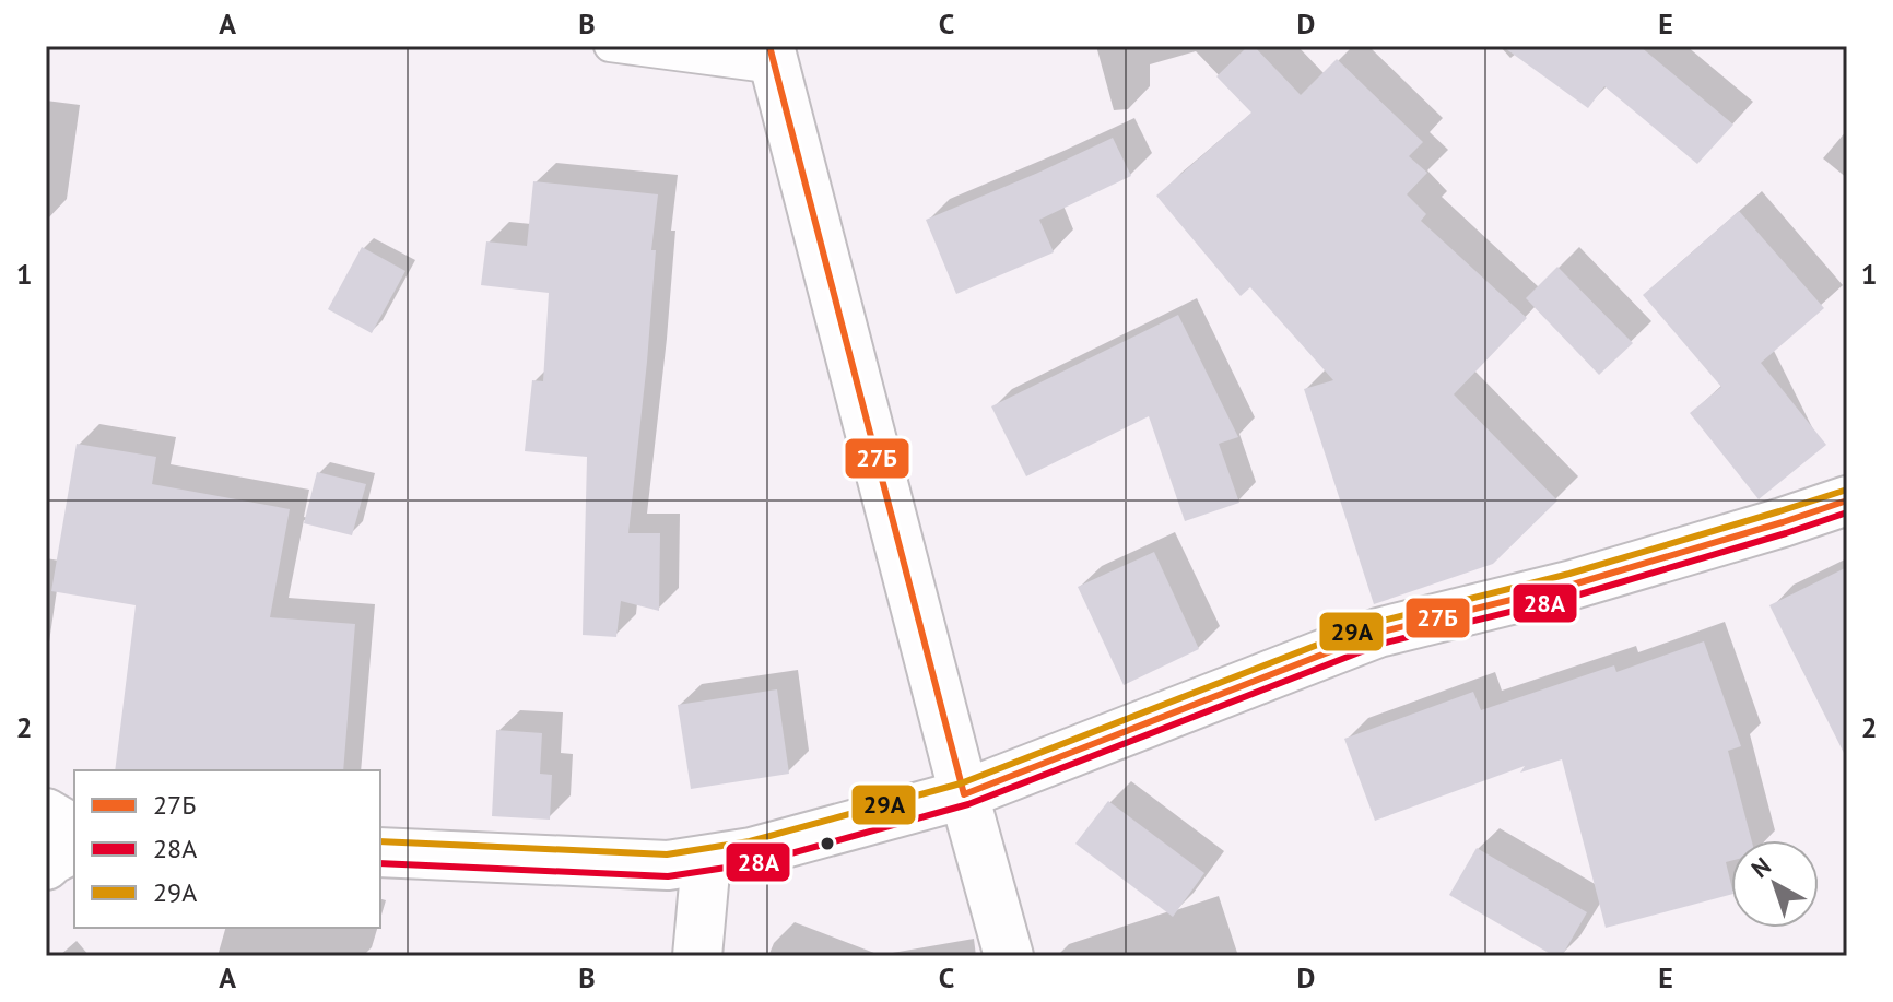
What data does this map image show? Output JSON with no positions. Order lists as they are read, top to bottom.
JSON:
{
  "lines": ["transit line 27Б", "transit line 29А", "transit line 28А"],
  "legend": ["27Б", "28А", "29А"],
  "north": "top left",
  "grid": {
    "columns": [
      "A",
      "B",
      "C",
      "D",
      "E"
    ],
    "rows": ["1", "2"]
  }
}
